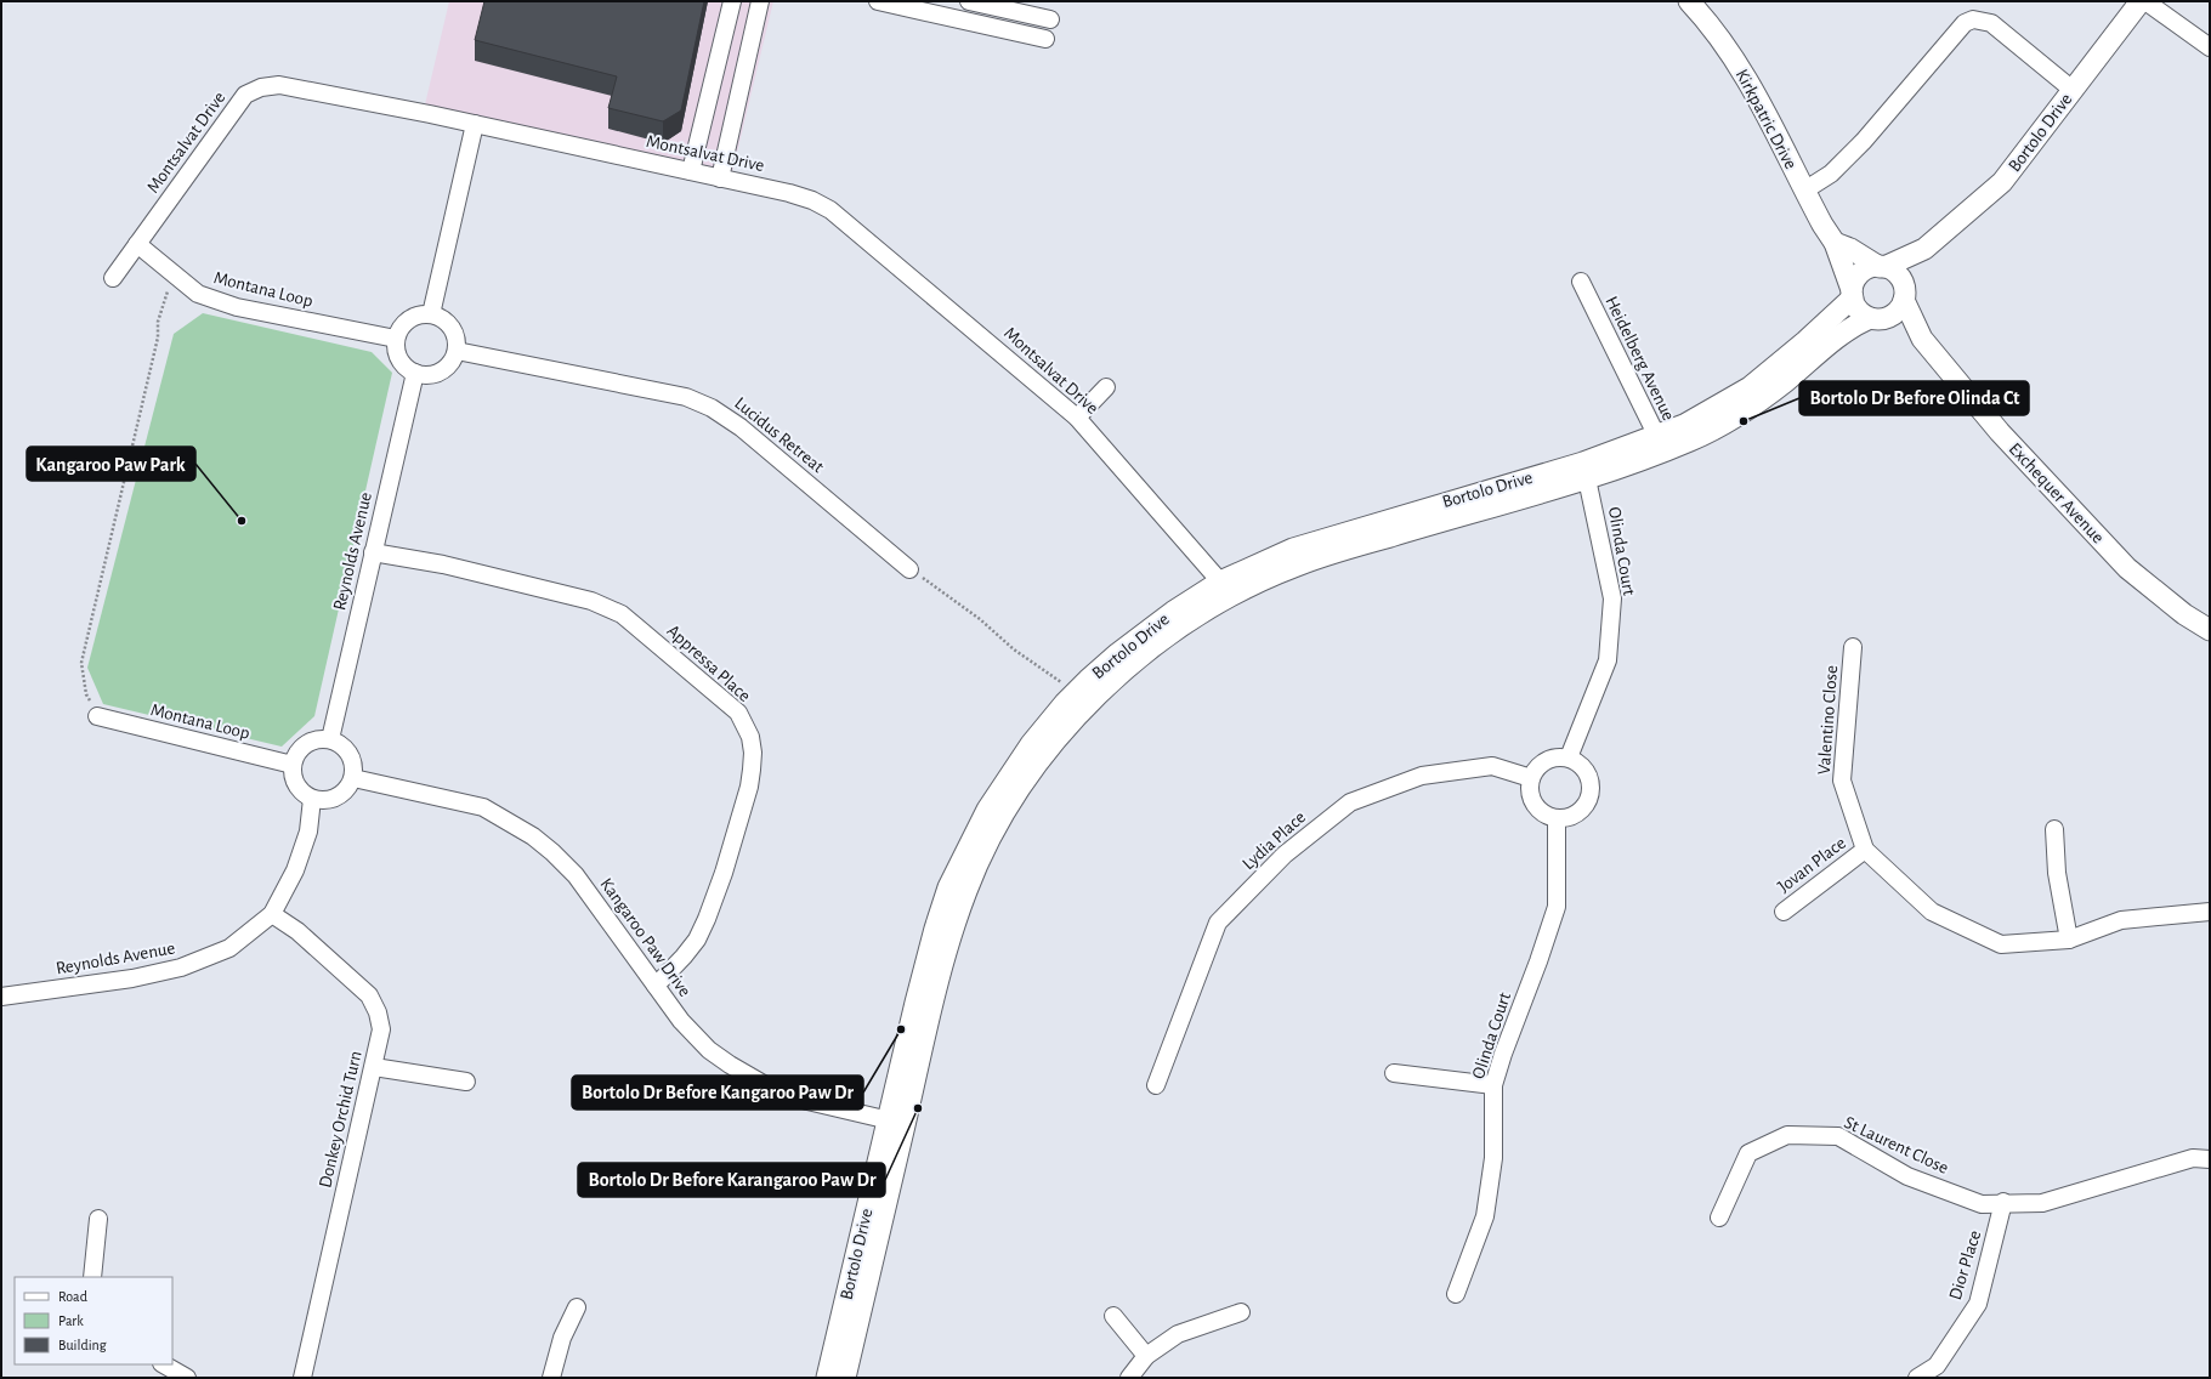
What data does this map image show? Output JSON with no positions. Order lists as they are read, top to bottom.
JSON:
{
  "streets": {
    "street": [
      "Kirkpatric Drive",
      "Bortolo Drive",
      "Montsalvat Drive",
      "Montana Loop",
      "Heidelberg Avenue",
      "Lucidus Retreat",
      "Exchequer Avenue",
      "Reynolds Avenue",
      "Olinda Court",
      "Appressa Place",
      "Valentino Close",
      "Lydia Place",
      "Jovan Place",
      "Kangaroo Paw Drive",
      "Donkey Orchid Turn",
      "St Laurent Close",
      "Dior Place"
    ]
  },
  "crossings": [
    ["Kirkpatric Drive", "Bortolo Drive"],
    ["Kirkpatric Drive", "Exchequer Avenue"],
    ["Bortolo Drive", "Montsalvat Drive"],
    ["Bortolo Drive", "Heidelberg Avenue"],
    ["Bortolo Drive", "Exchequer Avenue"],
    ["Bortolo Drive", "Olinda Court"],
    ["Bortolo Drive", "Kangaroo Paw Drive"],
    ["Montsalvat Drive", "Montana Loop"],
    ["Montana Loop", "Lucidus Retreat"],
    ["Montana Loop", "Reynolds Avenue"],
    ["Montana Loop", "Kangaroo Paw Drive"],
    ["Lucidus Retreat", "Reynolds Avenue"],
    ["Reynolds Avenue", "Appressa Place"],
    ["Reynolds Avenue", "Kangaroo Paw Drive"],
    ["Reynolds Avenue", "Donkey Orchid Turn"],
    ["Olinda Court", "Lydia Place"],
    ["Appressa Place", "Kangaroo Paw Drive"],
    ["Valentino Close", "Jovan Place"],
    ["St Laurent Close", "Dior Place"]
  ],
  "places": [
    "Bortolo Dr Before Olinda Ct",
    "Kangaroo Paw Park",
    "Bortolo Dr Before Kangaroo Paw Dr",
    "Bortolo Dr Before Karangaroo Paw Dr"
  ],
  "legend": ["Road", "Park", "Building"]
}
